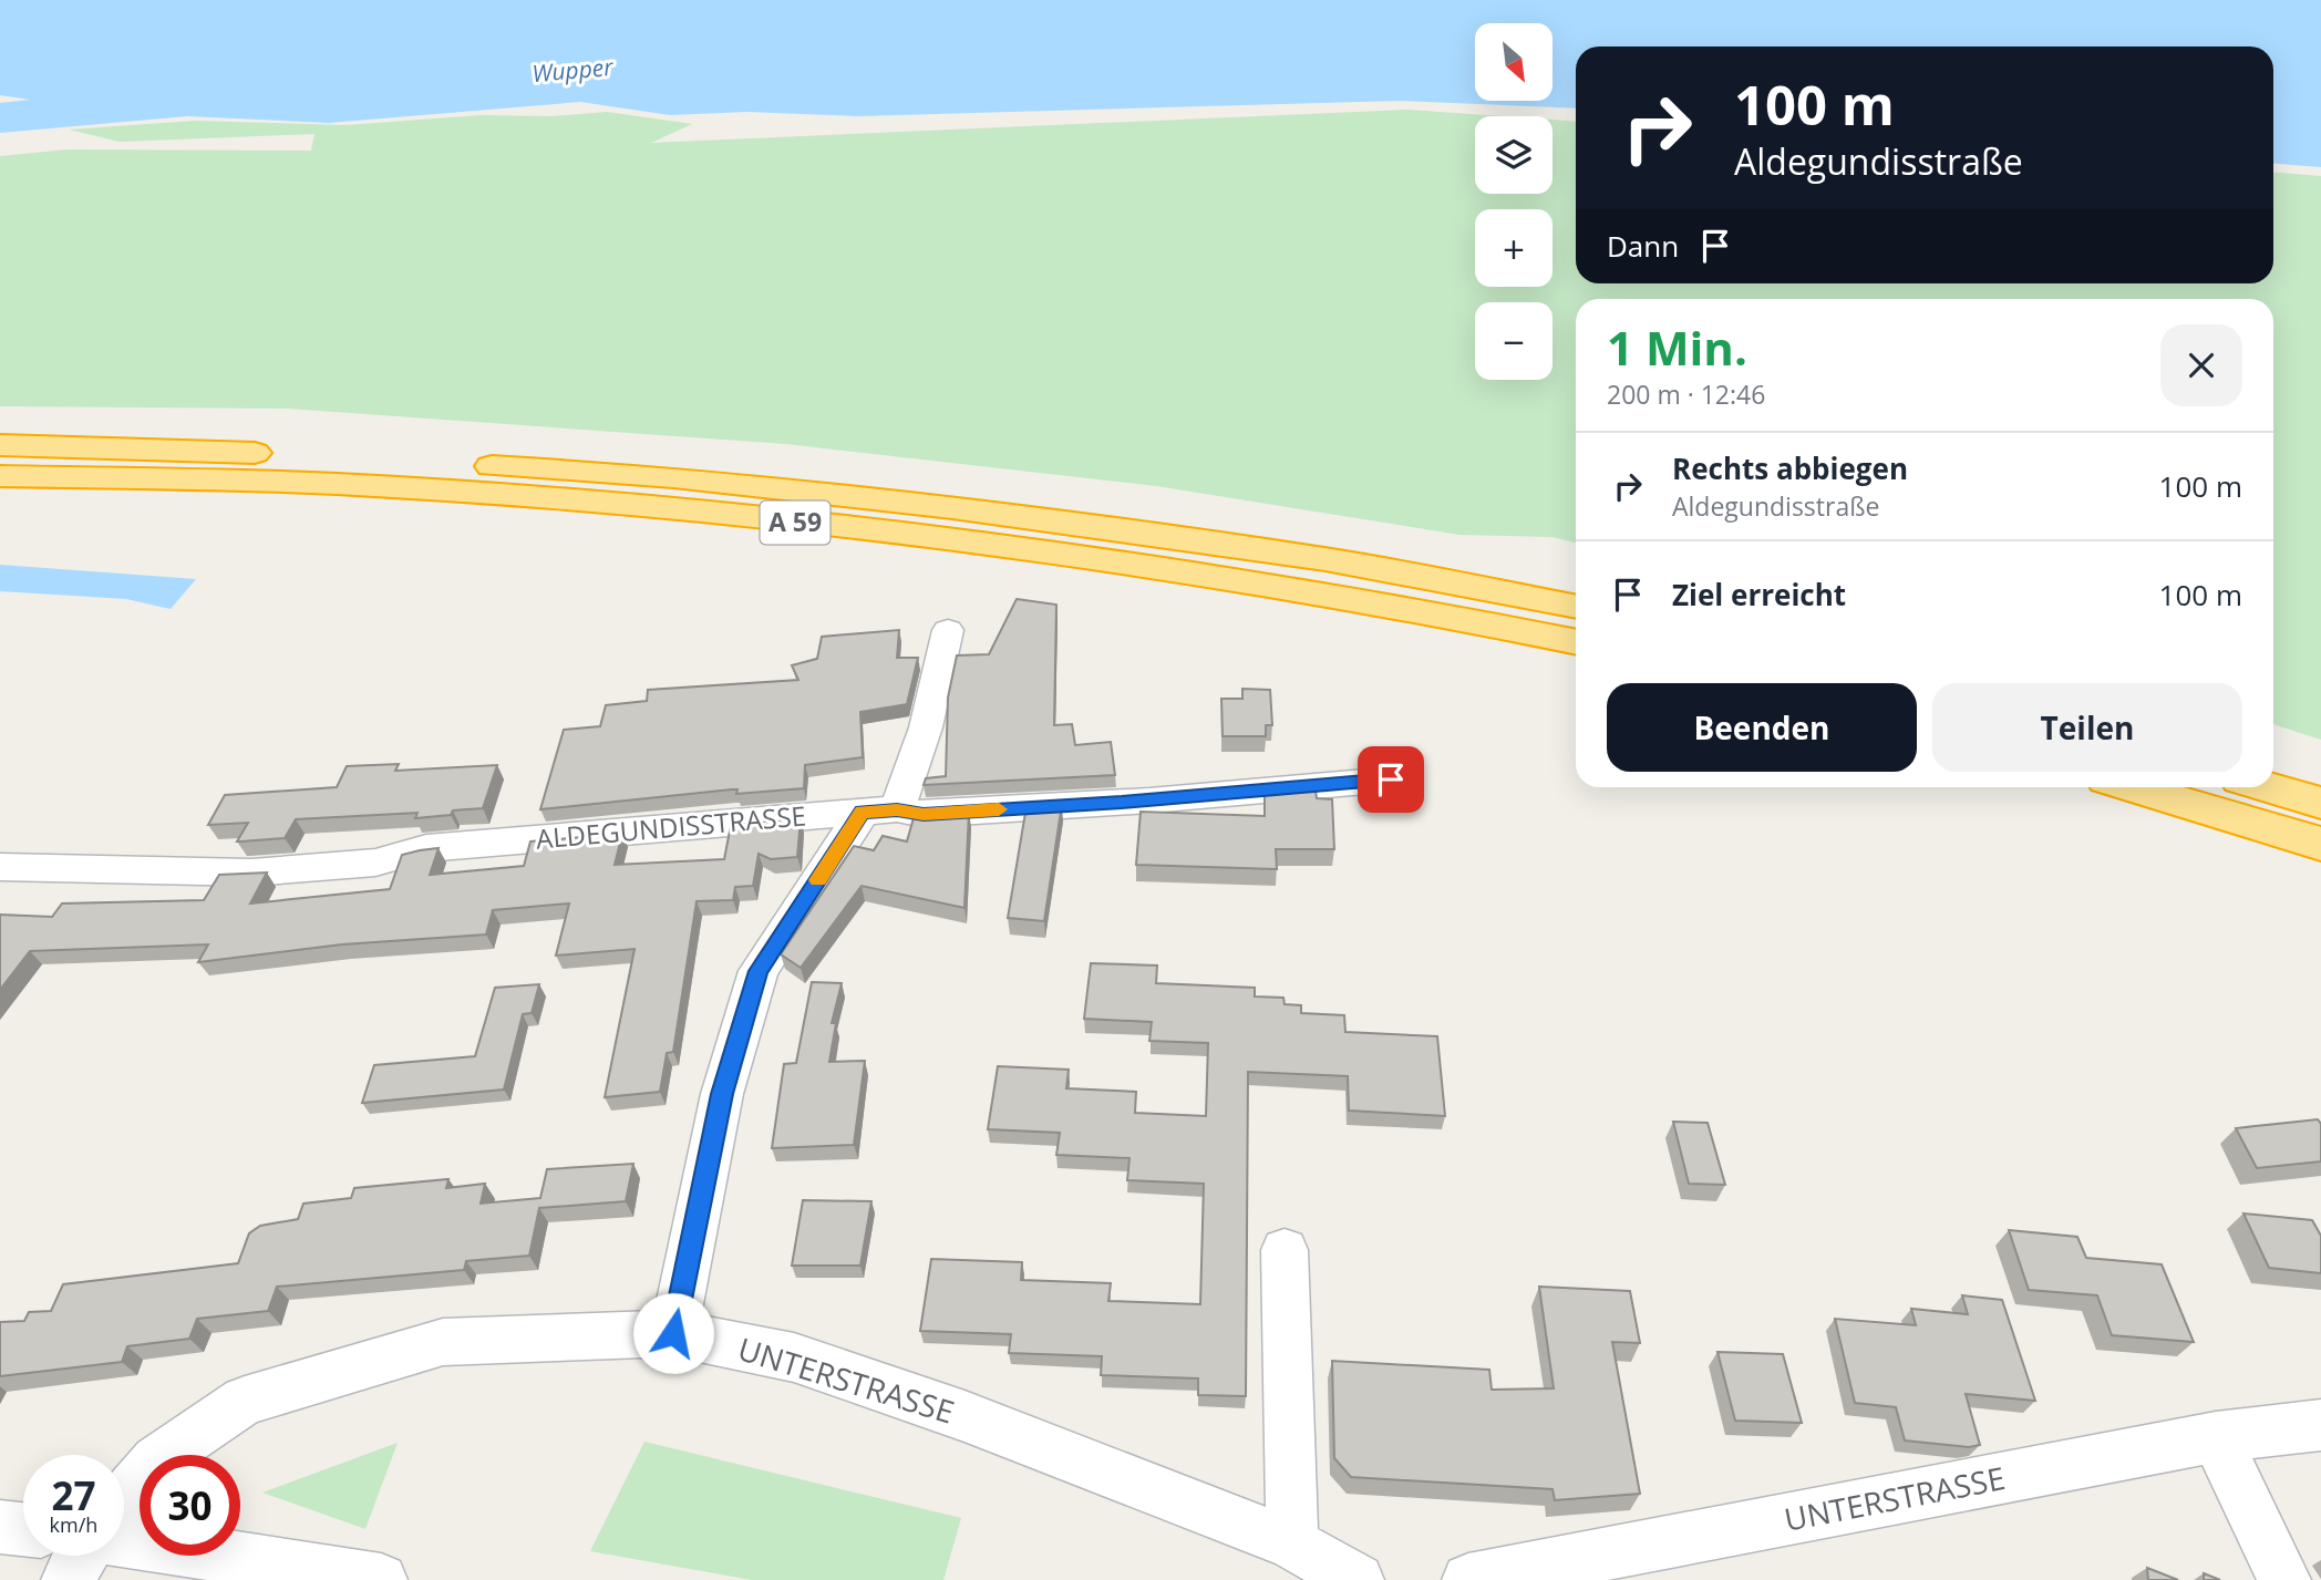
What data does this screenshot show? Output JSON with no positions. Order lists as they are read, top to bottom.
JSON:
{
  "streets": {
    "highway": ["A 59"],
    "street": ["ALDEGUNDISSTRASSE", "UNTERSTRASSE"]
  },
  "water": ["Wupper"],
  "north": "bottom right",
  "page": {
    "map_buttons": ["+", "−"],
    "turn": ["100 m", "Aldegundisstraße"],
    "then": "Dann",
    "heading": ["1 Min.", "200 m · 12:46"],
    "list": [
      {
        "name": "Rechts abbiegen",
        "note": "Aldegundisstraße",
        "value": "100 m"
      },
      {
        "name": "Ziel erreicht",
        "value": "100 m"
      }
    ],
    "buttons": ["Beenden", "Teilen"],
    "speed": "27 km/h",
    "limit": "30"
  }
}
